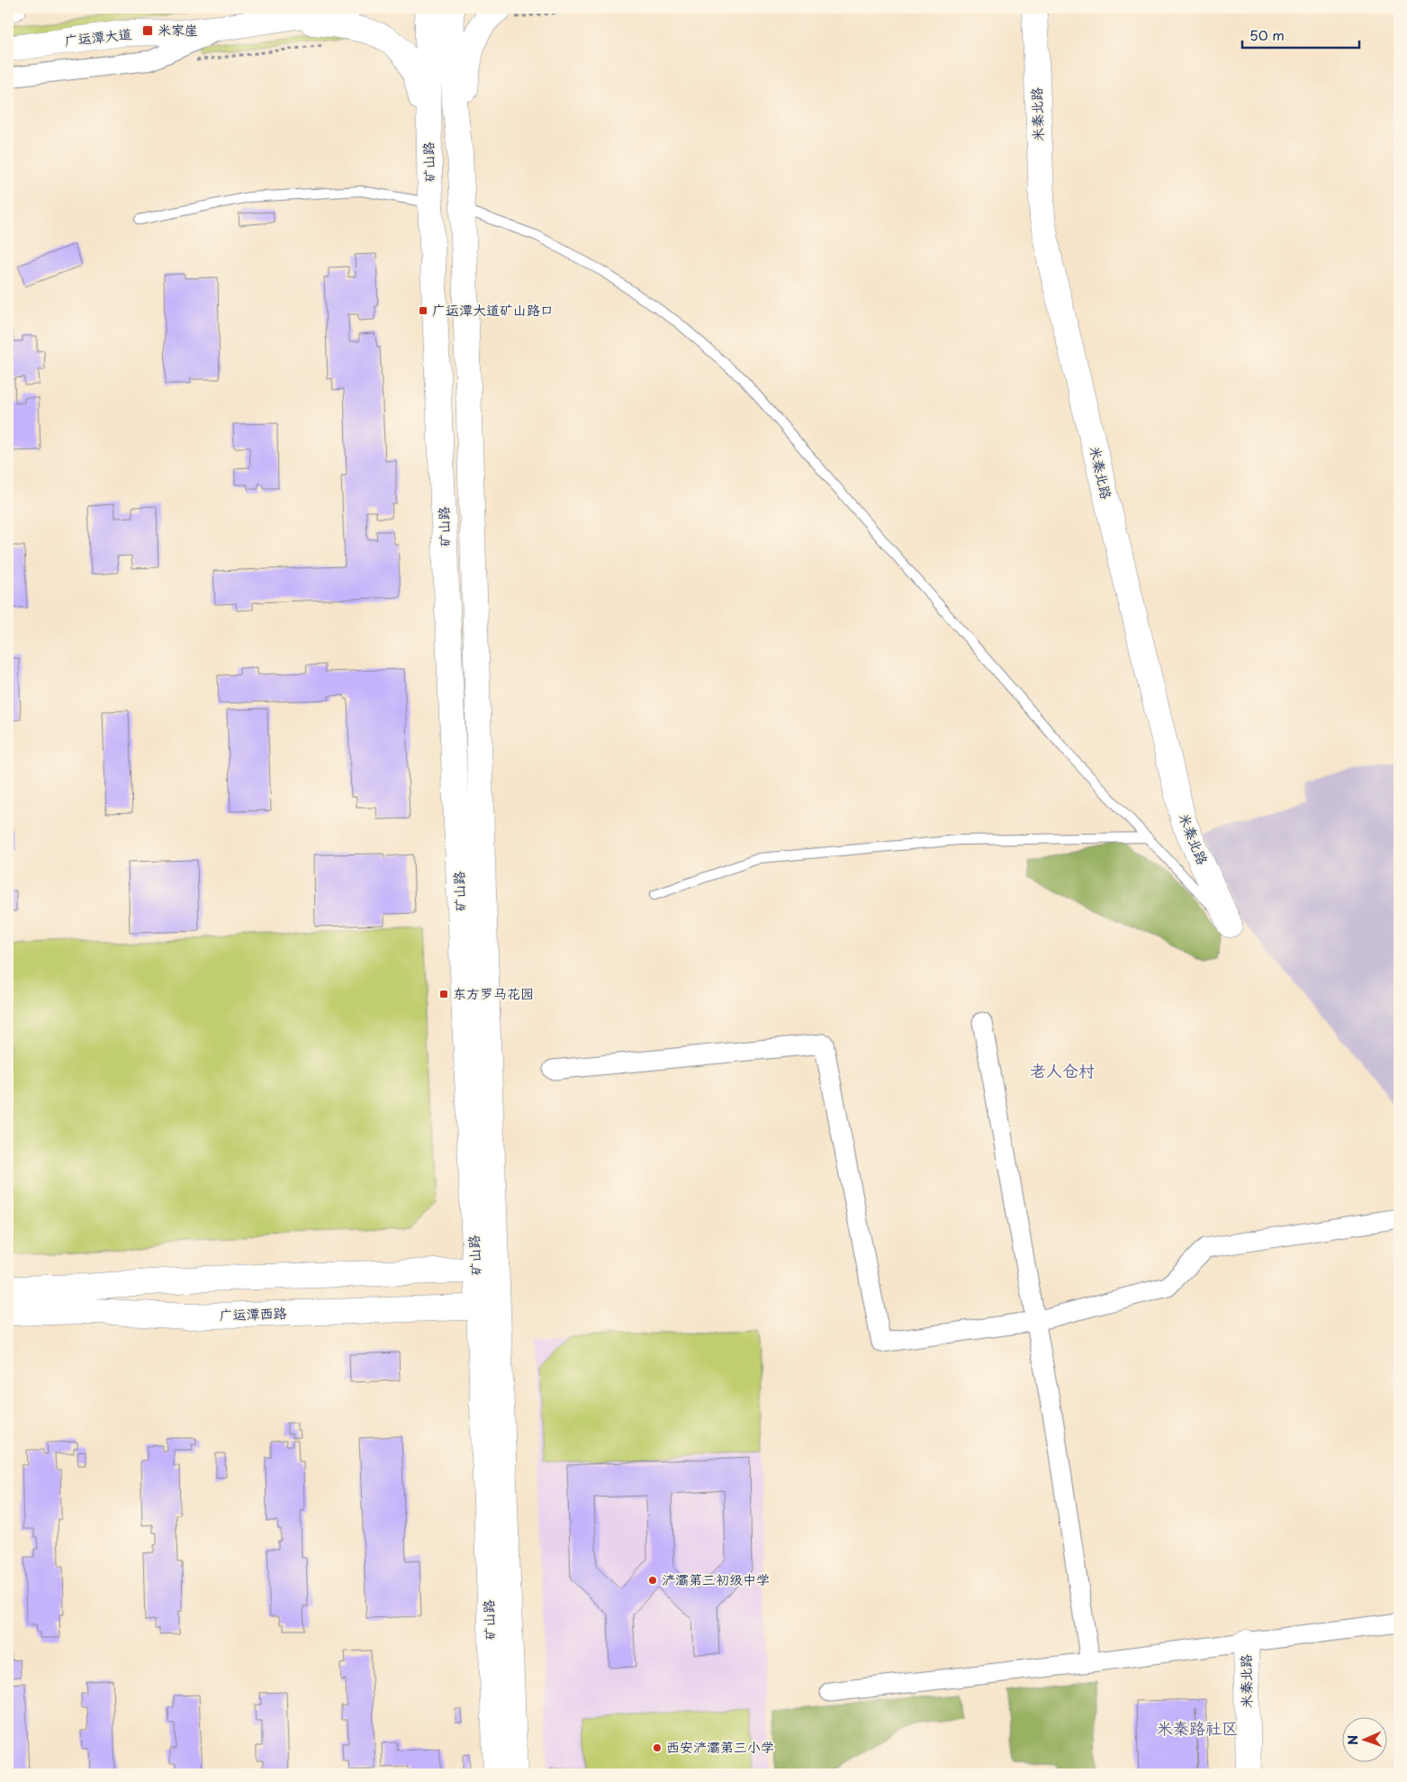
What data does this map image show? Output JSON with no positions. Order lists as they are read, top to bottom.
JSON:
{
  "streets": {
    "main road": [
      "广运潭大道",
      "米秦北路",
      "矿山路",
      "广运潭西路"
    ]
  },
  "crossings": [
    ["矿山路", "广运潭西路"]
  ],
  "districts": ["老人仓村", "米秦路社区"],
  "places": {
    "transit": ["米家崖", "广运潭大道矿山路口", "东方罗马花园"],
    "other": ["浐灞第三初级中学", "西安浐灞第三小学"]
  },
  "scale_bar": "50 m",
  "north": "left"
}
